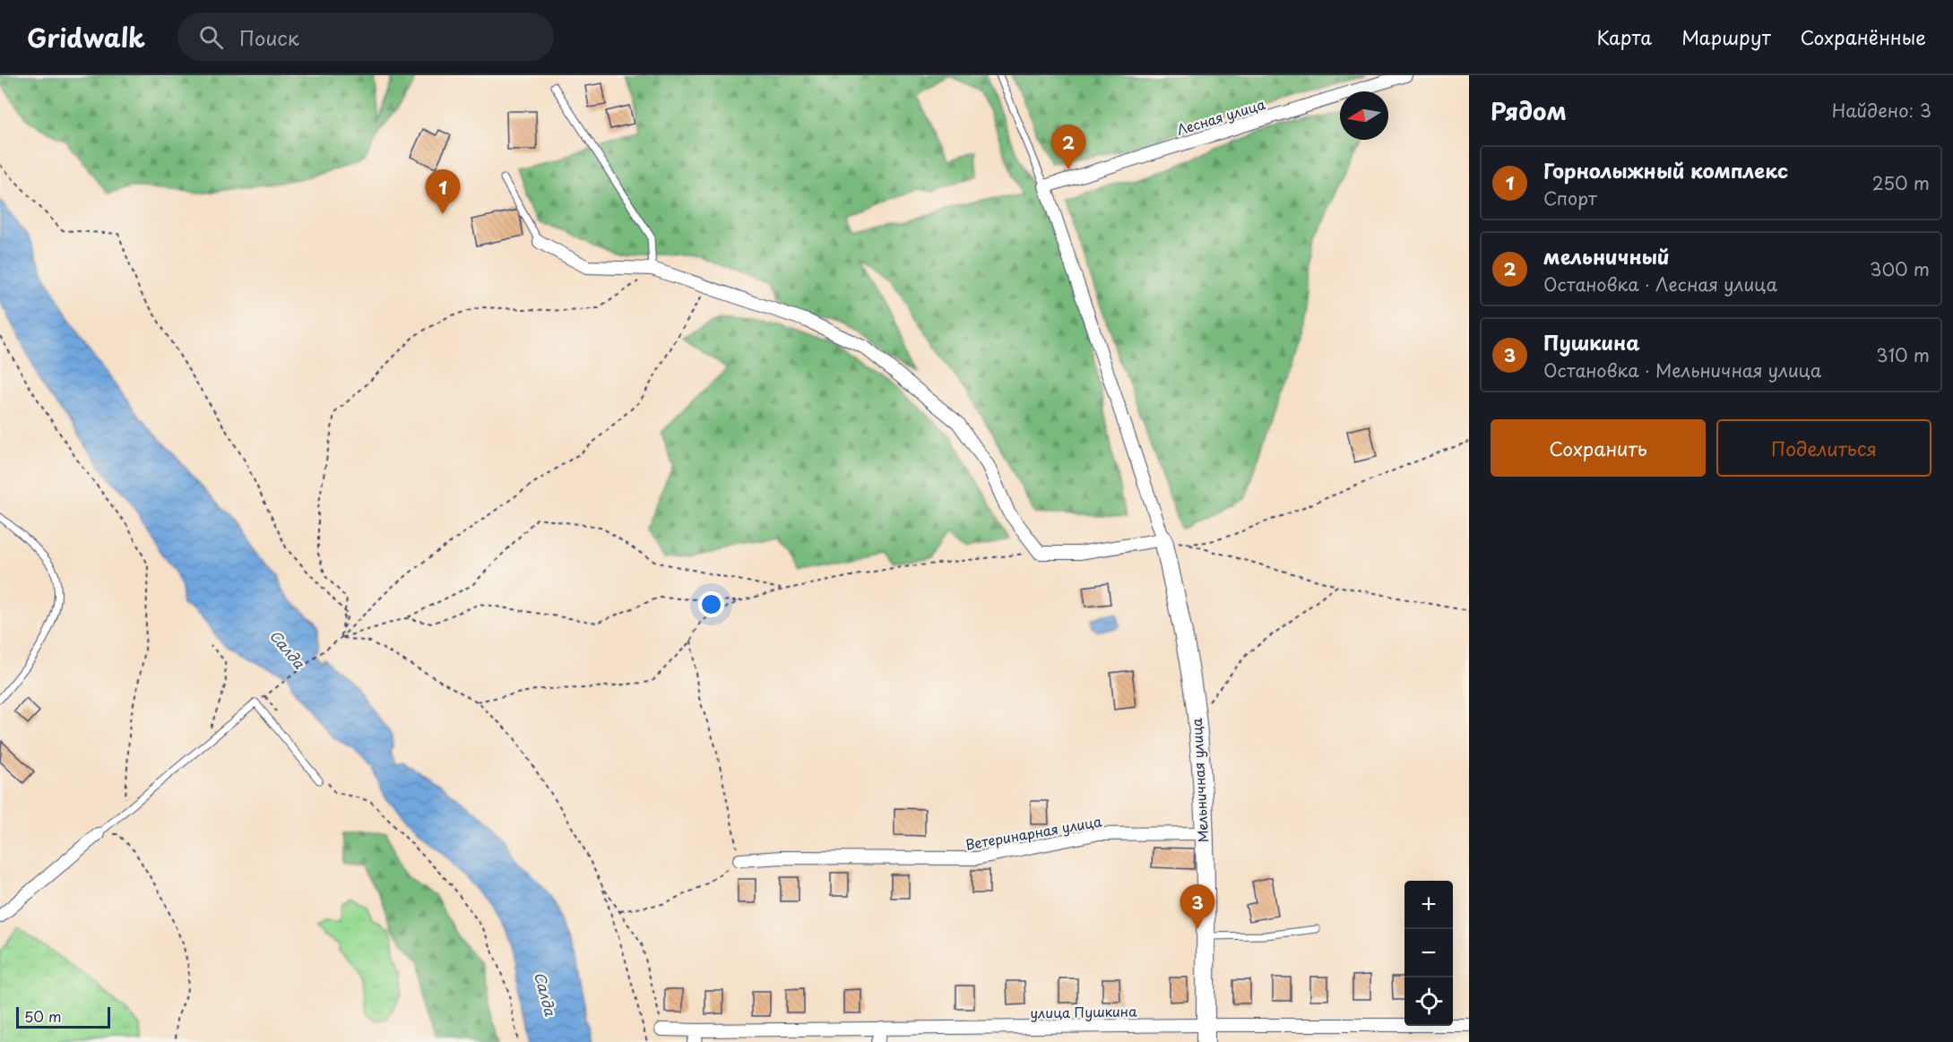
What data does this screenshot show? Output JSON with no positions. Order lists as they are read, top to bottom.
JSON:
{
  "streets": {
    "street": [
      "Лесная улица",
      "Мельничная улица",
      "Ветеринарная улица",
      "улица Пушкина"
    ]
  },
  "crossings": [
    ["Мельничная улица", "Ветеринарная улица"],
    ["Мельничная улица", "улица Пушкина"]
  ],
  "water": ["Салда"],
  "scale_bar": "50 m",
  "north": "left",
  "page": {
    "header": "Gridwalk",
    "search": "Поиск",
    "nav": ["Карта", "Маршрут", "Сохранённые"],
    "heading": ["Рядом", "Найдено: 3"],
    "pins": ["2", "1", "3"],
    "list": [
      {
        "mark": "1",
        "name": "Горнолыжный комплекс",
        "note": "Спорт",
        "value": "250 m"
      },
      {
        "mark": "2",
        "name": "мельничный",
        "note": "Остановка · Лесная улица",
        "value": "300 m"
      },
      {
        "mark": "3",
        "name": "Пушкина",
        "note": "Остановка · Мельничная улица",
        "value": "310 m"
      }
    ],
    "buttons": ["Сохранить", "Поделиться"],
    "map_buttons": ["+", "−"],
    "scale": "50 m"
  }
}
